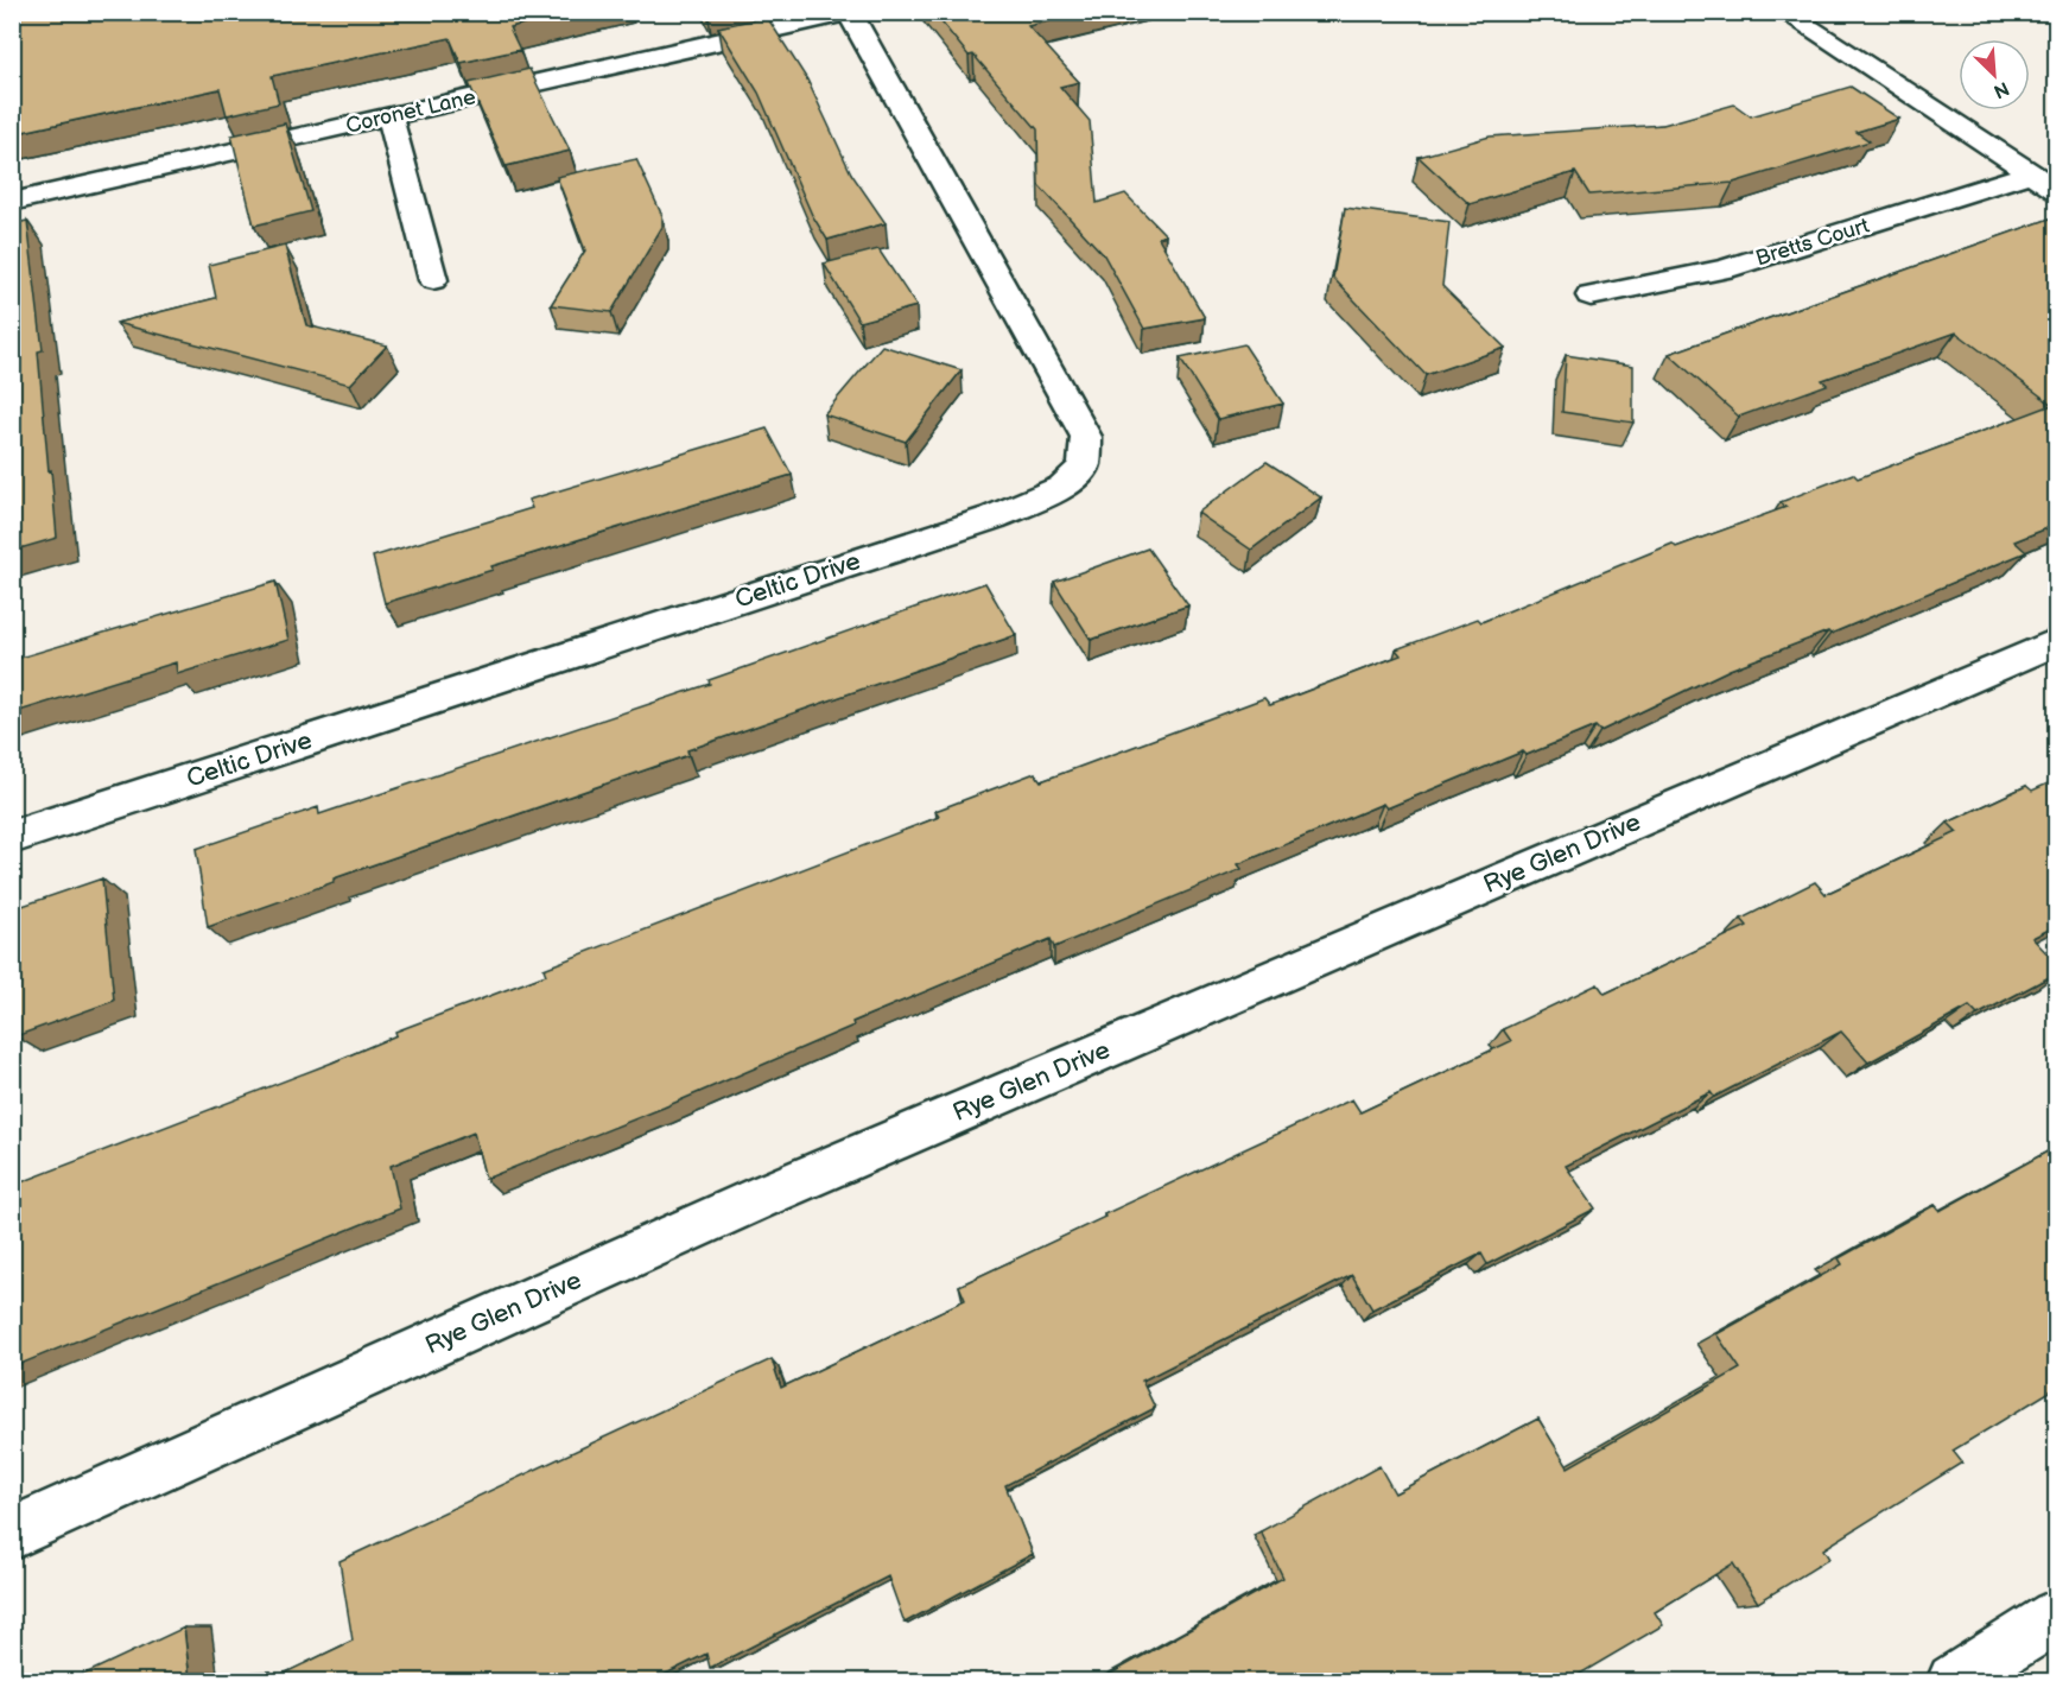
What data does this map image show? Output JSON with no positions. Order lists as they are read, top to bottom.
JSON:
{
  "streets": {
    "street": [
      "Coronet Lane",
      "Bretts Court",
      "Celtic Drive",
      "Rye Glen Drive"
    ]
  },
  "crossings": [
    ["Coronet Lane", "Celtic Drive"]
  ],
  "north": "bottom right"
}
